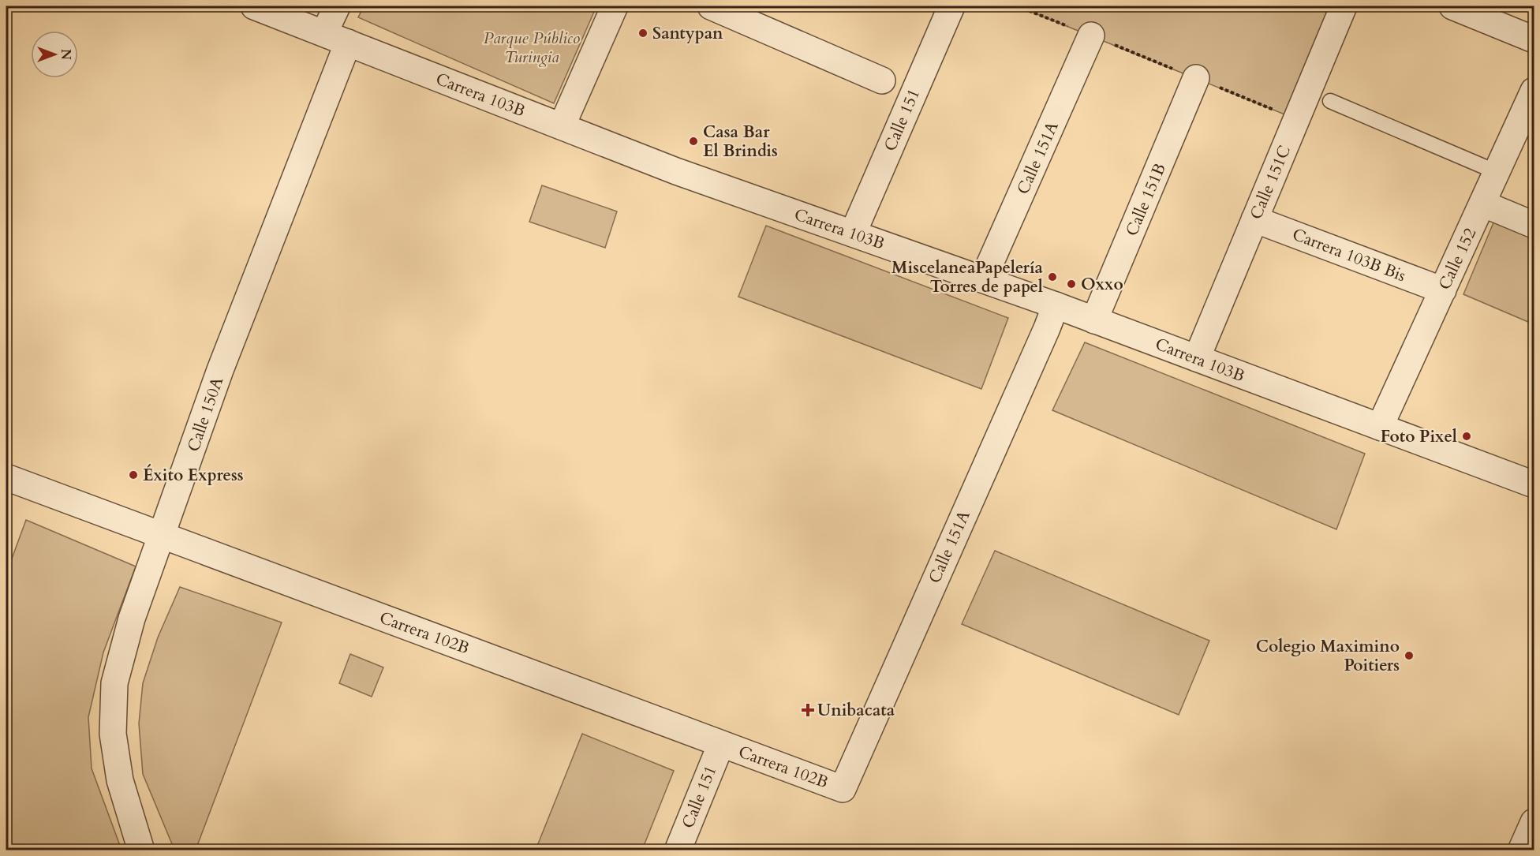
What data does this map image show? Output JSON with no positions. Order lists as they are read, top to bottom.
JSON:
{
  "streets": {
    "street": [
      "Carrera 103B",
      "Calle 151",
      "Calle 151A",
      "Calle 151C",
      "Calle 151B",
      "Carrera 103B Bis",
      "Calle 152",
      "Calle 150A",
      "Carrera 102B"
    ]
  },
  "crossings": [
    ["Carrera 103B", "Calle 151"],
    ["Carrera 103B", "Calle 151A"],
    ["Carrera 103B", "Calle 151C"],
    ["Carrera 103B", "Calle 151B"],
    ["Carrera 103B", "Calle 152"],
    ["Carrera 103B", "Calle 150A"],
    ["Calle 151", "Carrera 102B"],
    ["Calle 151A", "Carrera 102B"],
    ["Calle 151C", "Carrera 103B Bis"],
    ["Carrera 103B Bis", "Calle 152"],
    ["Calle 150A", "Carrera 102B"]
  ],
  "parks": ["Parque Público Turingia"],
  "places": {
    "other": [
      "Santypan",
      "Casa Bar El Brindis",
      "MiscelaneaPapelería Torres de papel",
      "Oxxo",
      "Foto Pixel",
      "Éxito Express",
      "Colegio Maximino Poitiers"
    ],
    "health": ["Unibacata"]
  },
  "north": "right"
}
